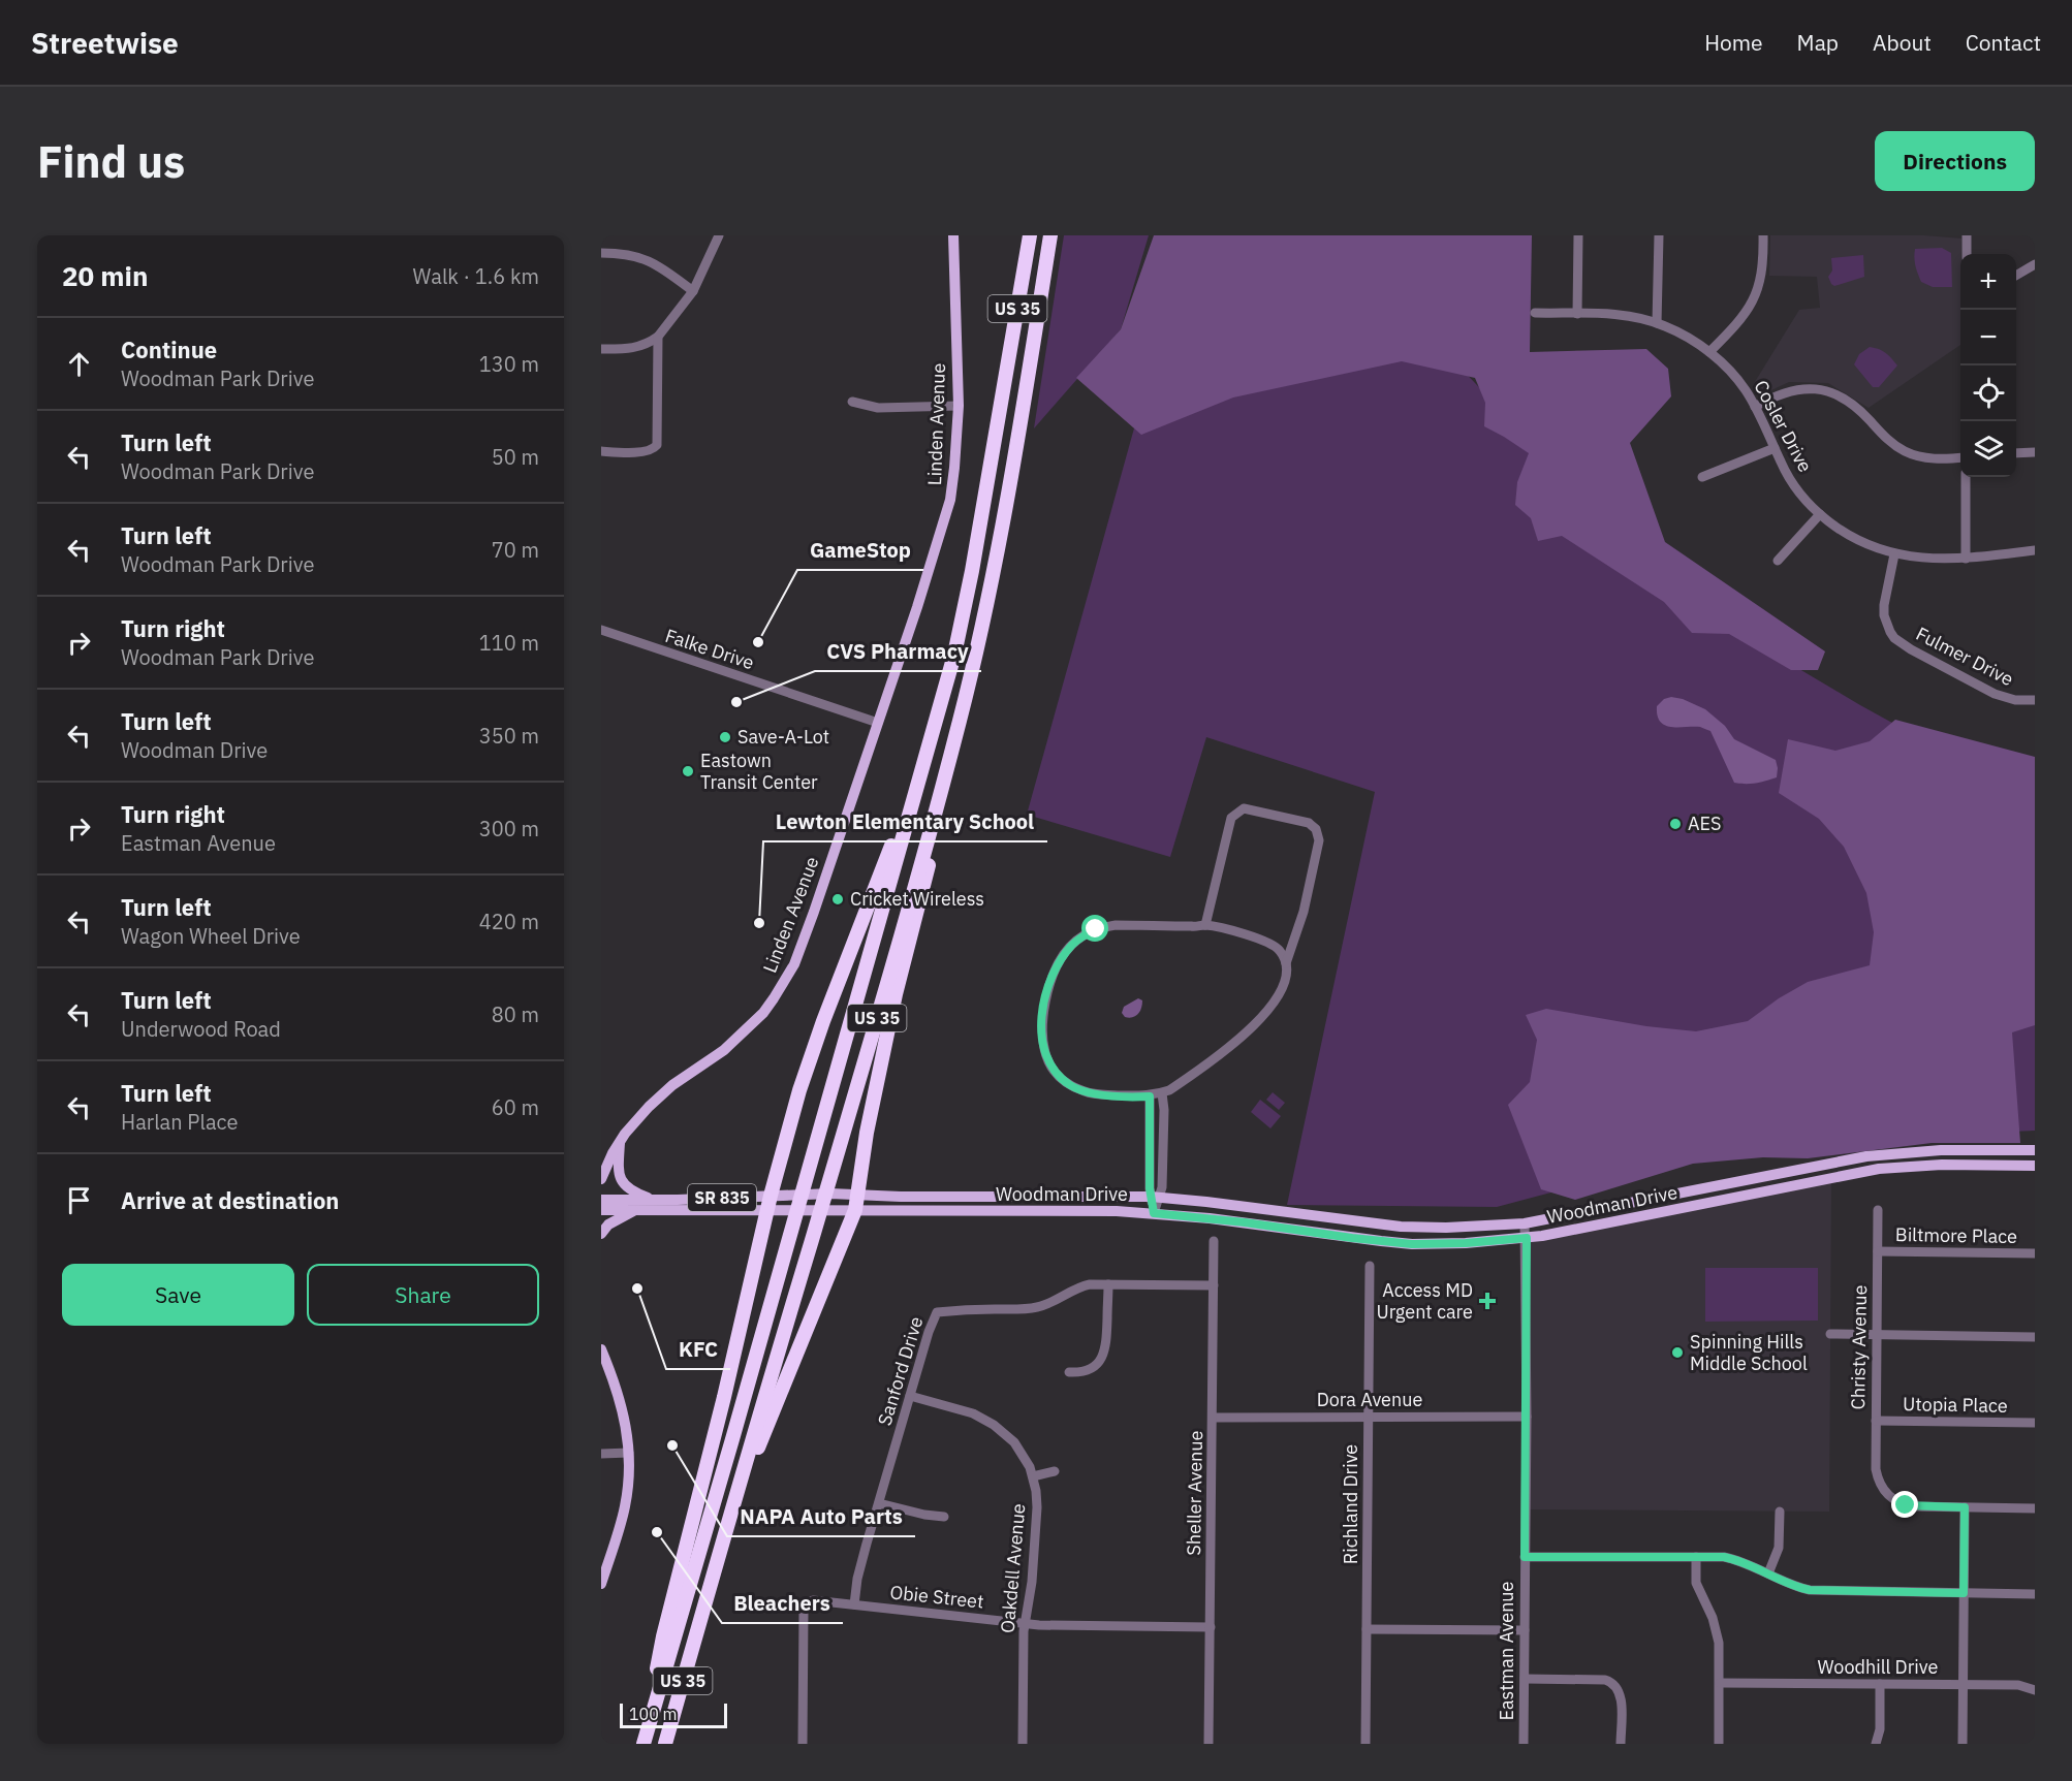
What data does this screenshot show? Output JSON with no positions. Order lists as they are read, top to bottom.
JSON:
{
  "streets": {
    "highway": ["US 35"],
    "main road": ["Linden Avenue", "Woodman Drive", "SR 835"],
    "street": [
      "Cosler Drive",
      "Falke Drive",
      "Fulmer Drive",
      "Biltmore Place",
      "Christy Avenue",
      "Sanford Drive",
      "Dora Avenue",
      "Utopia Place",
      "Sheller Avenue",
      "Richland Drive",
      "Oakdell Avenue",
      "Obie Street",
      "Eastman Avenue",
      "Woodhill Drive"
    ]
  },
  "crossings": [
    ["Linden Avenue", "Falke Drive"],
    ["Cosler Drive", "Fulmer Drive"],
    ["Woodman Drive", "Eastman Avenue"],
    ["Biltmore Place", "Christy Avenue"],
    ["Christy Avenue", "Utopia Place"],
    ["Sanford Drive", "Sheller Avenue"],
    ["Sanford Drive", "Oakdell Avenue"],
    ["Sanford Drive", "Obie Street"],
    ["Dora Avenue", "Sheller Avenue"],
    ["Dora Avenue", "Richland Drive"],
    ["Dora Avenue", "Eastman Avenue"],
    ["Sheller Avenue", "Obie Street"],
    ["Oakdell Avenue", "Obie Street"]
  ],
  "places": {
    "other": [
      "GameStop",
      "CVS Pharmacy",
      "Save-A-Lot",
      "Eastown Transit Center",
      "AES",
      "Cricket Wireless",
      "Lewton Elementary School",
      "KFC",
      "Spinning Hills Middle School",
      "NAPA Auto Parts",
      "Bleachers"
    ],
    "health": ["Access MD Urgent care"]
  },
  "scale_bar": "100 m",
  "page": {
    "header": "Streetwise",
    "nav": [
      "Home",
      "Map",
      "About",
      "Contact"
    ],
    "buttons": [
      "Directions",
      ["Save", "Share"]
    ],
    "title": "Find us",
    "heading": ["20 min", "Walk · 1.6 km"],
    "map_buttons": ["+", "−"],
    "list": [
      ["Continue", "Woodman Park Drive", "130 m"],
      ["Turn left", "Woodman Park Drive", "50 m"],
      ["Turn left", "Woodman Park Drive", "70 m"],
      ["Turn right", "Woodman Park Drive", "110 m"],
      ["Turn left", "Woodman Drive", "350 m"],
      ["Turn right", "Eastman Avenue", "300 m"],
      ["Turn left", "Wagon Wheel Drive", "420 m"],
      ["Turn left", "Underwood Road", "80 m"],
      ["Turn left", "Harlan Place", "60 m"],
      "Arrive at destination"
    ],
    "scale": "100 m"
  }
}
